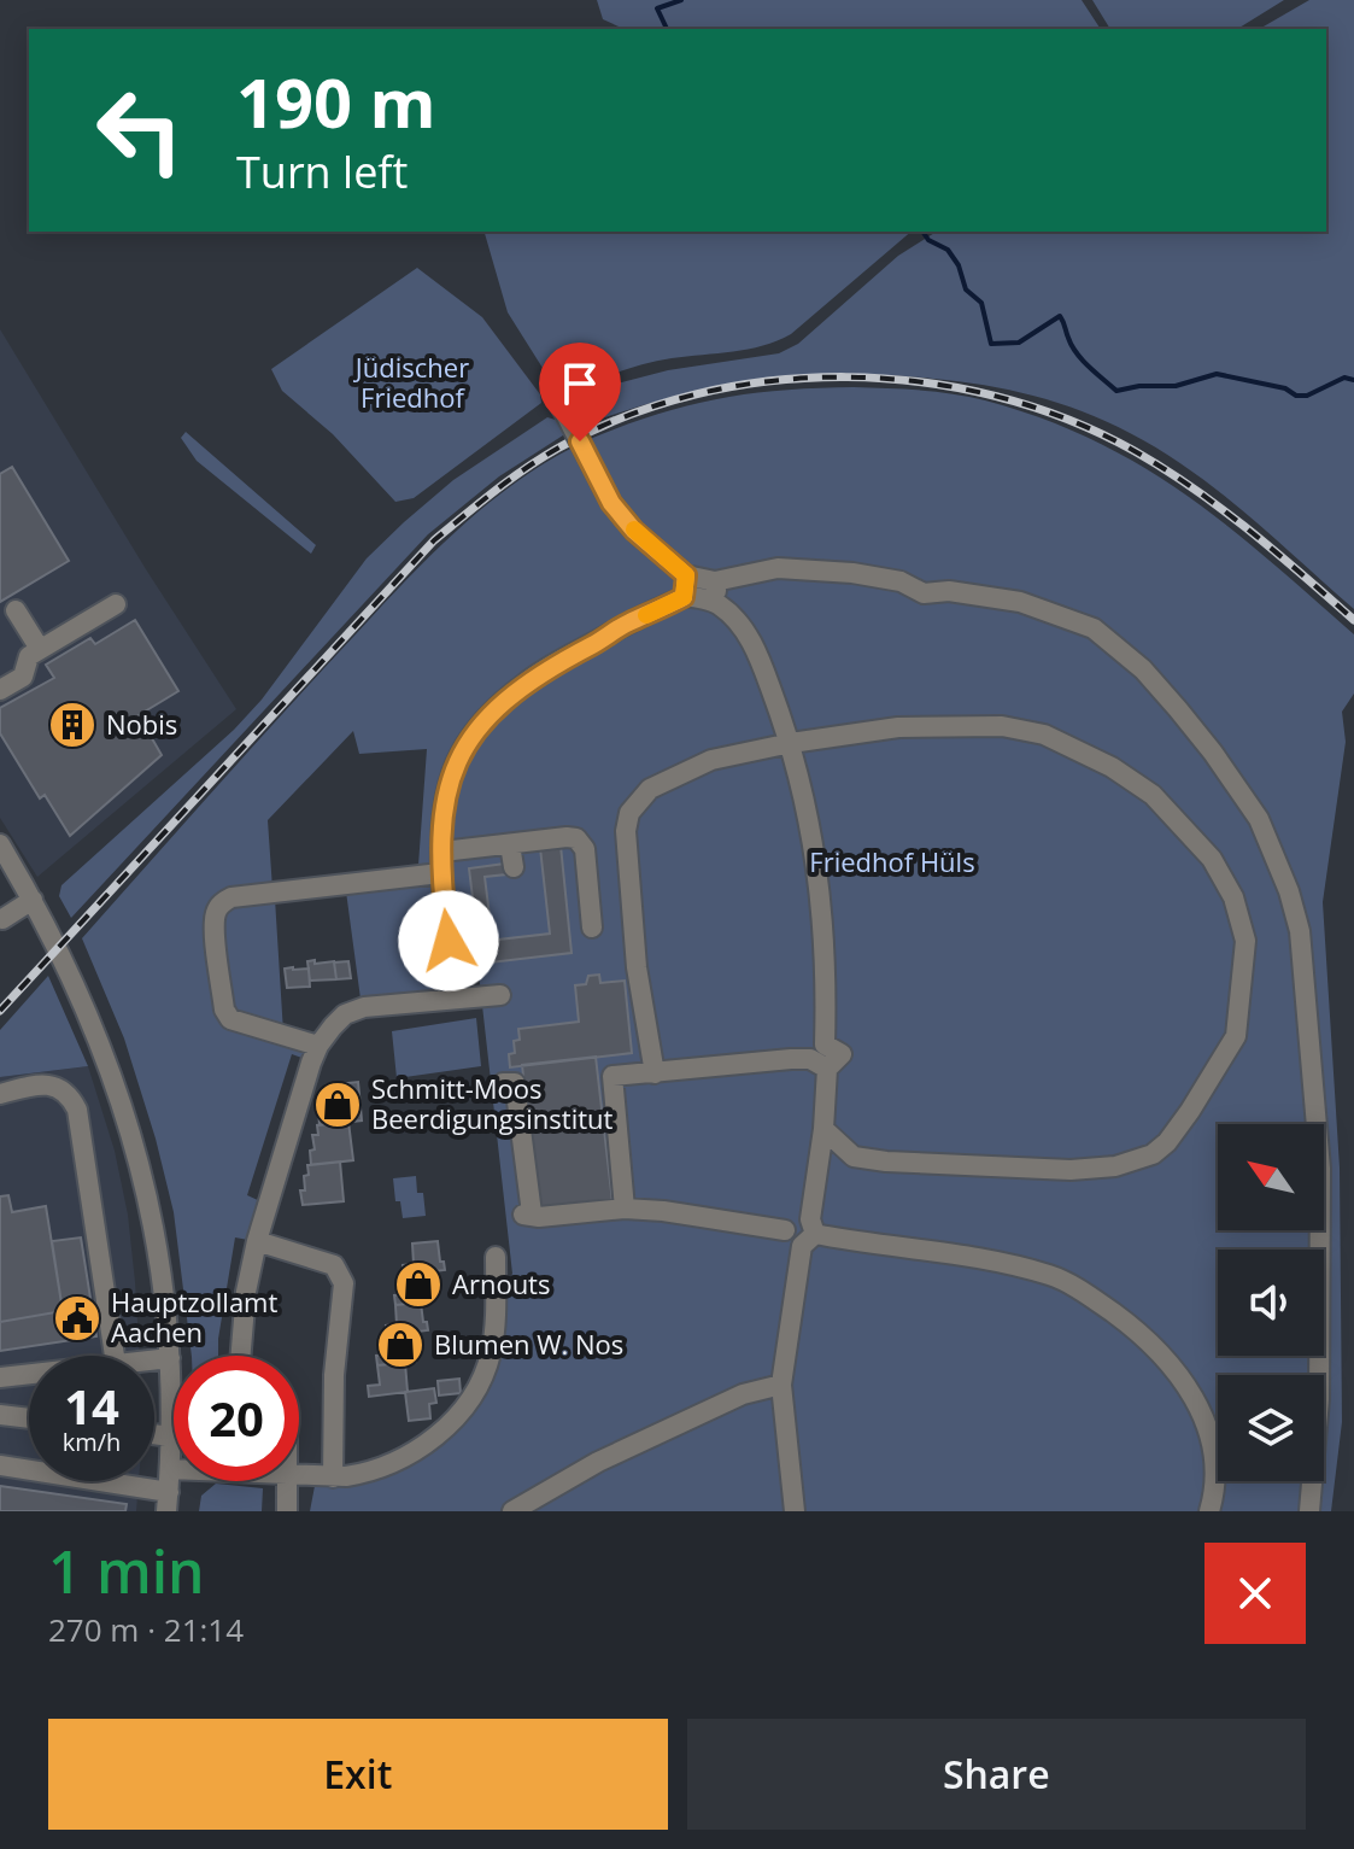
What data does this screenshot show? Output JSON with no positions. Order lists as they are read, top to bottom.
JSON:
{
  "parks": ["Jüdischer Friedhof", "Friedhof Hüls"],
  "places": {
    "building": ["Nobis"],
    "shop": ["Schmitt-Moos Beerdigungsinstitut", "Arnouts", "Blumen W. Nos"],
    "public building": ["Hauptzollamt Aachen"]
  },
  "north": "top left",
  "page": {
    "turn": ["190 m", "Turn left"],
    "speed": "14 km/h",
    "limit": "20",
    "heading": ["1 min", "270 m · 21:14"],
    "buttons": ["Exit", "Share"]
  }
}
